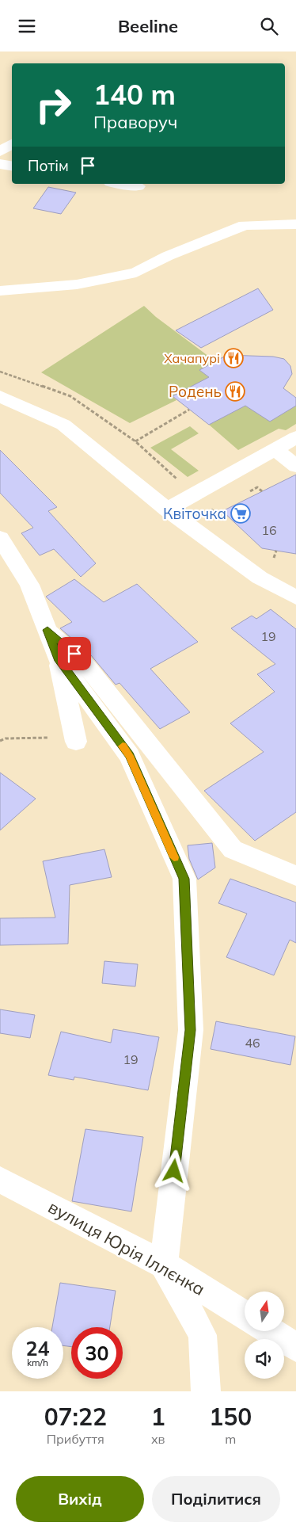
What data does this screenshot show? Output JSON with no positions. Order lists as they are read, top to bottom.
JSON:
{
  "streets": {
    "street": ["вулиця Юрія Іллєнка"]
  },
  "places": {
    "restaurant": ["Хачапурі", "Родень"],
    "supermarket": ["Квіточка"]
  },
  "house_numbers": [
    "16",
    "19",
    "46",
    "19"
  ],
  "north": "top",
  "page": {
    "header": "Beeline",
    "turn": ["140 m", "Праворуч"],
    "then": "Потім",
    "speed": "24 km/h",
    "limit": "30",
    "eta": [
      "07:22",
      "Прибуття",
      "1",
      "хв",
      "150",
      "m"
    ],
    "buttons": ["Вихід", "Поділитися"]
  }
}
